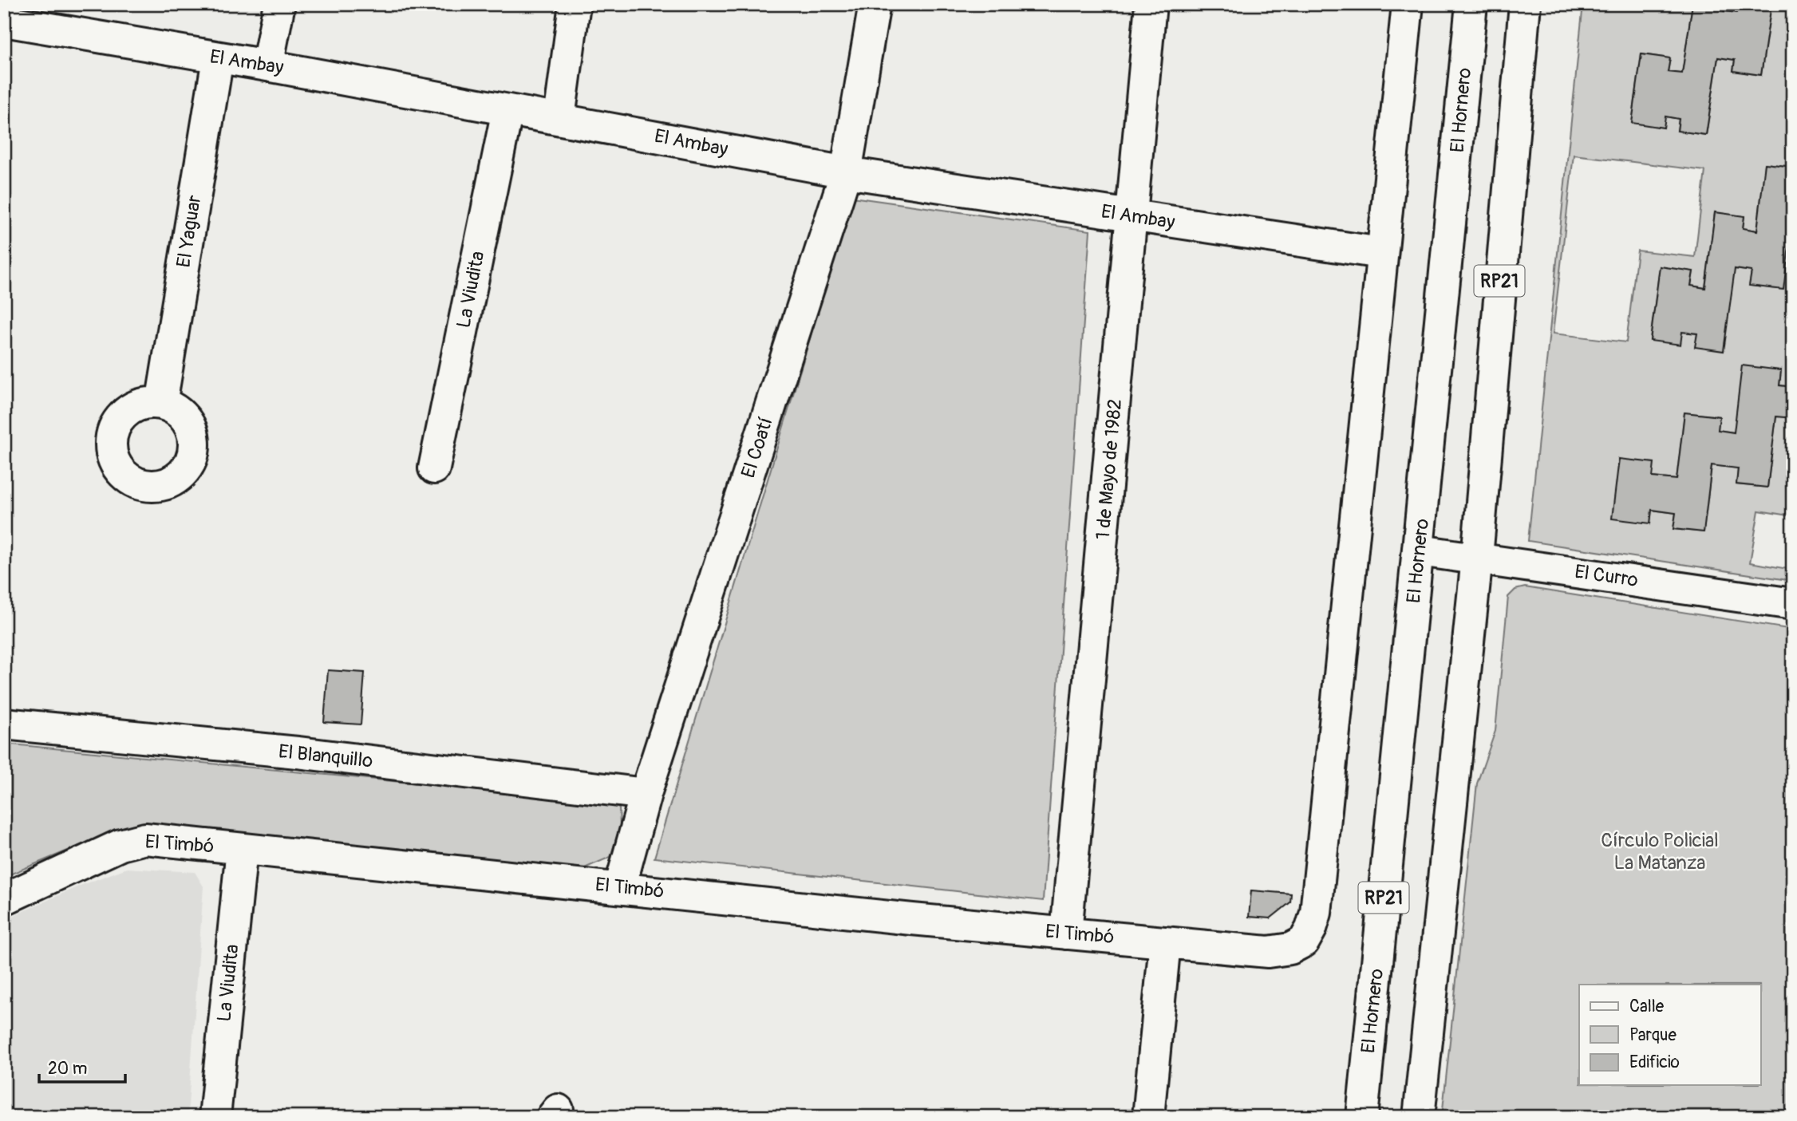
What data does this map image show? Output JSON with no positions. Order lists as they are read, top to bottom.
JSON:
{
  "streets": {
    "street": [
      "El Ambay",
      "El Hornero",
      "El Yaguar",
      "RP21",
      "La Viudita",
      "El Coatí",
      "1 de Mayo de 1982",
      "El Curro",
      "El Blanquillo",
      "El Timbó"
    ]
  },
  "crossings": [
    ["El Ambay", "El Yaguar"],
    ["El Ambay", "La Viudita"],
    ["El Ambay", "El Coatí"],
    ["El Ambay", "1 de Mayo de 1982"],
    ["El Ambay", "El Timbó"],
    ["El Hornero", "El Curro"],
    ["RP21", "El Curro"],
    ["La Viudita", "El Timbó"],
    ["El Coatí", "El Blanquillo"],
    ["El Coatí", "El Timbó"],
    ["1 de Mayo de 1982", "El Timbó"]
  ],
  "parks": ["Círculo Policial La Matanza"],
  "legend": ["Calle", "Parque", "Edificio"],
  "scale_bar": "20 m"
}
